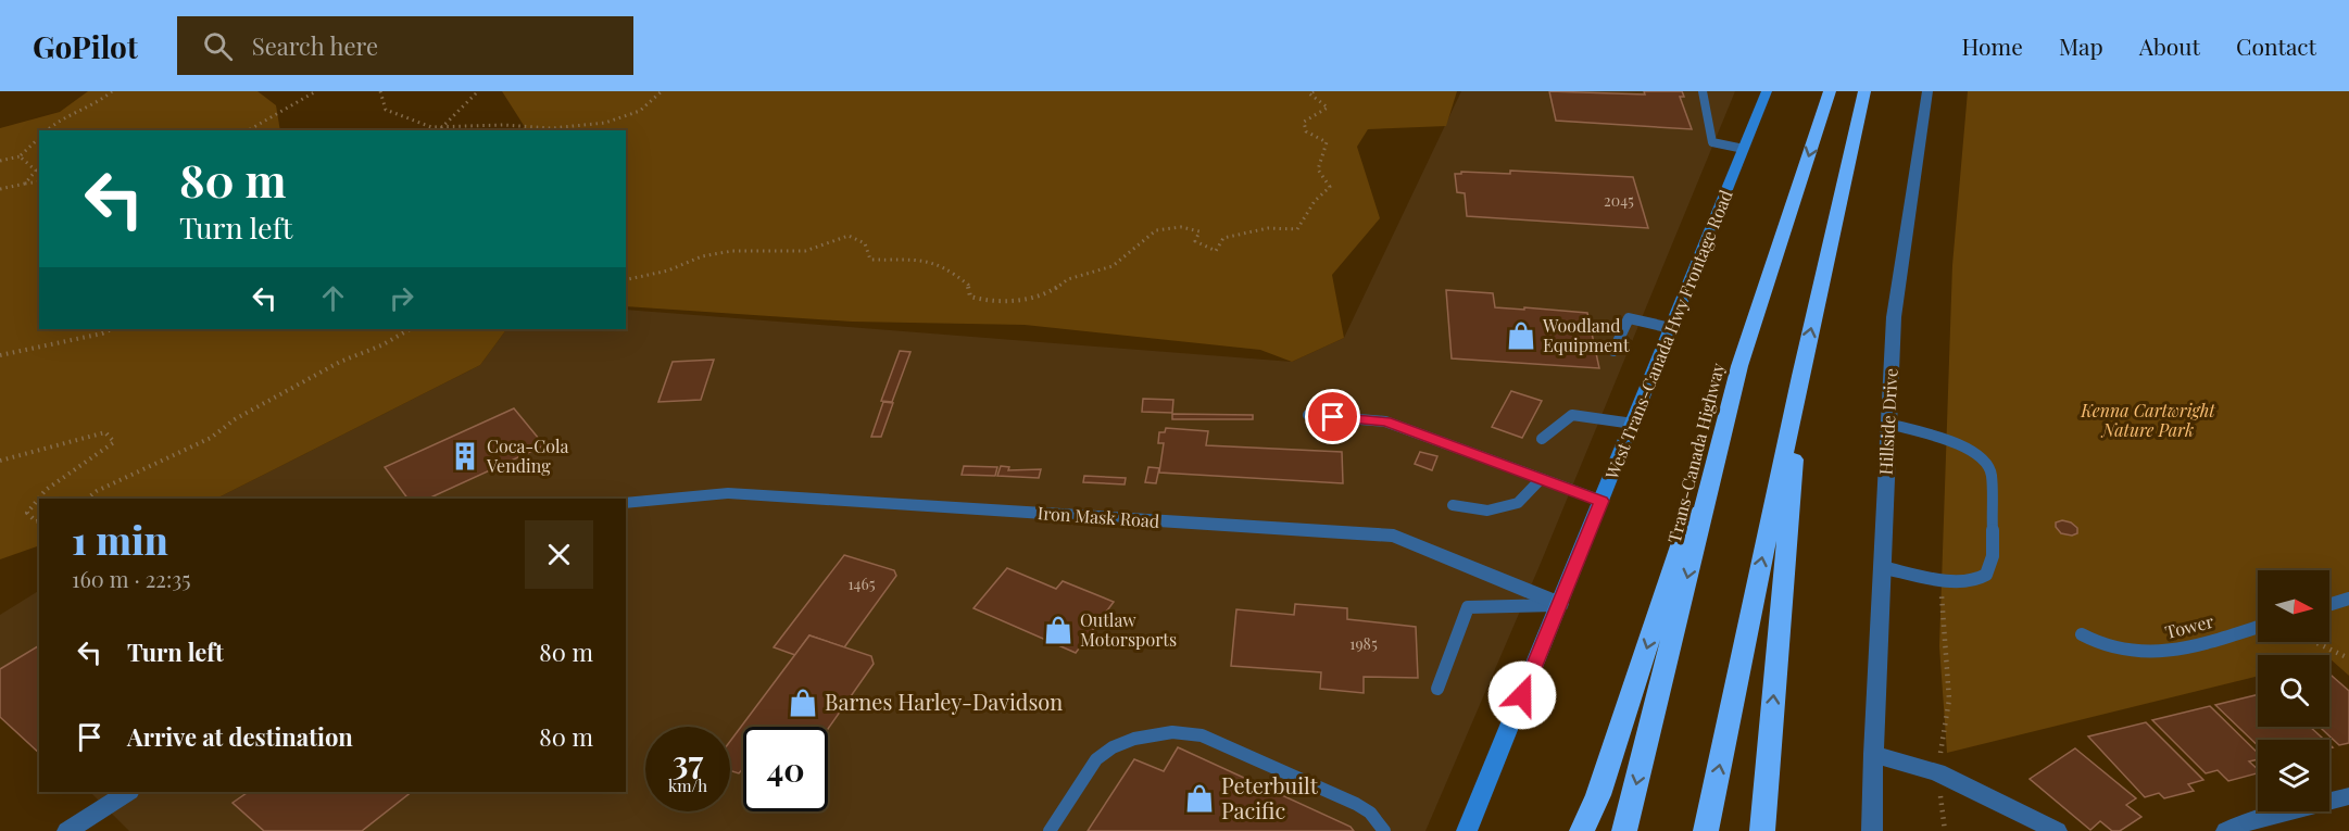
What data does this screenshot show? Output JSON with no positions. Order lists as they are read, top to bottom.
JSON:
{
  "streets": {
    "highway": ["Trans-Canada Highway"],
    "street": ["West Trans-Canada Hwy Frontage Road", "Hillside Drive", "Iron Mask Road"],
    "lane": ["Tower"]
  },
  "crossings": [
    ["West Trans-Canada Hwy Frontage Road", "Iron Mask Road"]
  ],
  "parks": ["Kenna Cartwright Nature Park"],
  "places": {
    "shop": [
      "Woodland Equipment",
      "Outlaw Motorsports",
      "Barnes Harley-Davidson",
      "Peterbuilt Pacific"
    ],
    "building": ["Coca-Cola Vending"]
  },
  "house_numbers": ["2045", "1465", "1985"],
  "north": "right",
  "page": {
    "header": "GoPilot",
    "search": "Search here",
    "nav": [
      "Home",
      "Map",
      "About",
      "Contact"
    ],
    "turn": ["80 m", "Turn left"],
    "heading": ["1 min", "160 m · 22:35"],
    "list": [
      {
        "name": "Turn left",
        "value": "80 m"
      },
      {
        "name": "Arrive at destination",
        "value": "80 m"
      }
    ],
    "speed": "37 km/h",
    "limit": "40"
  }
}
